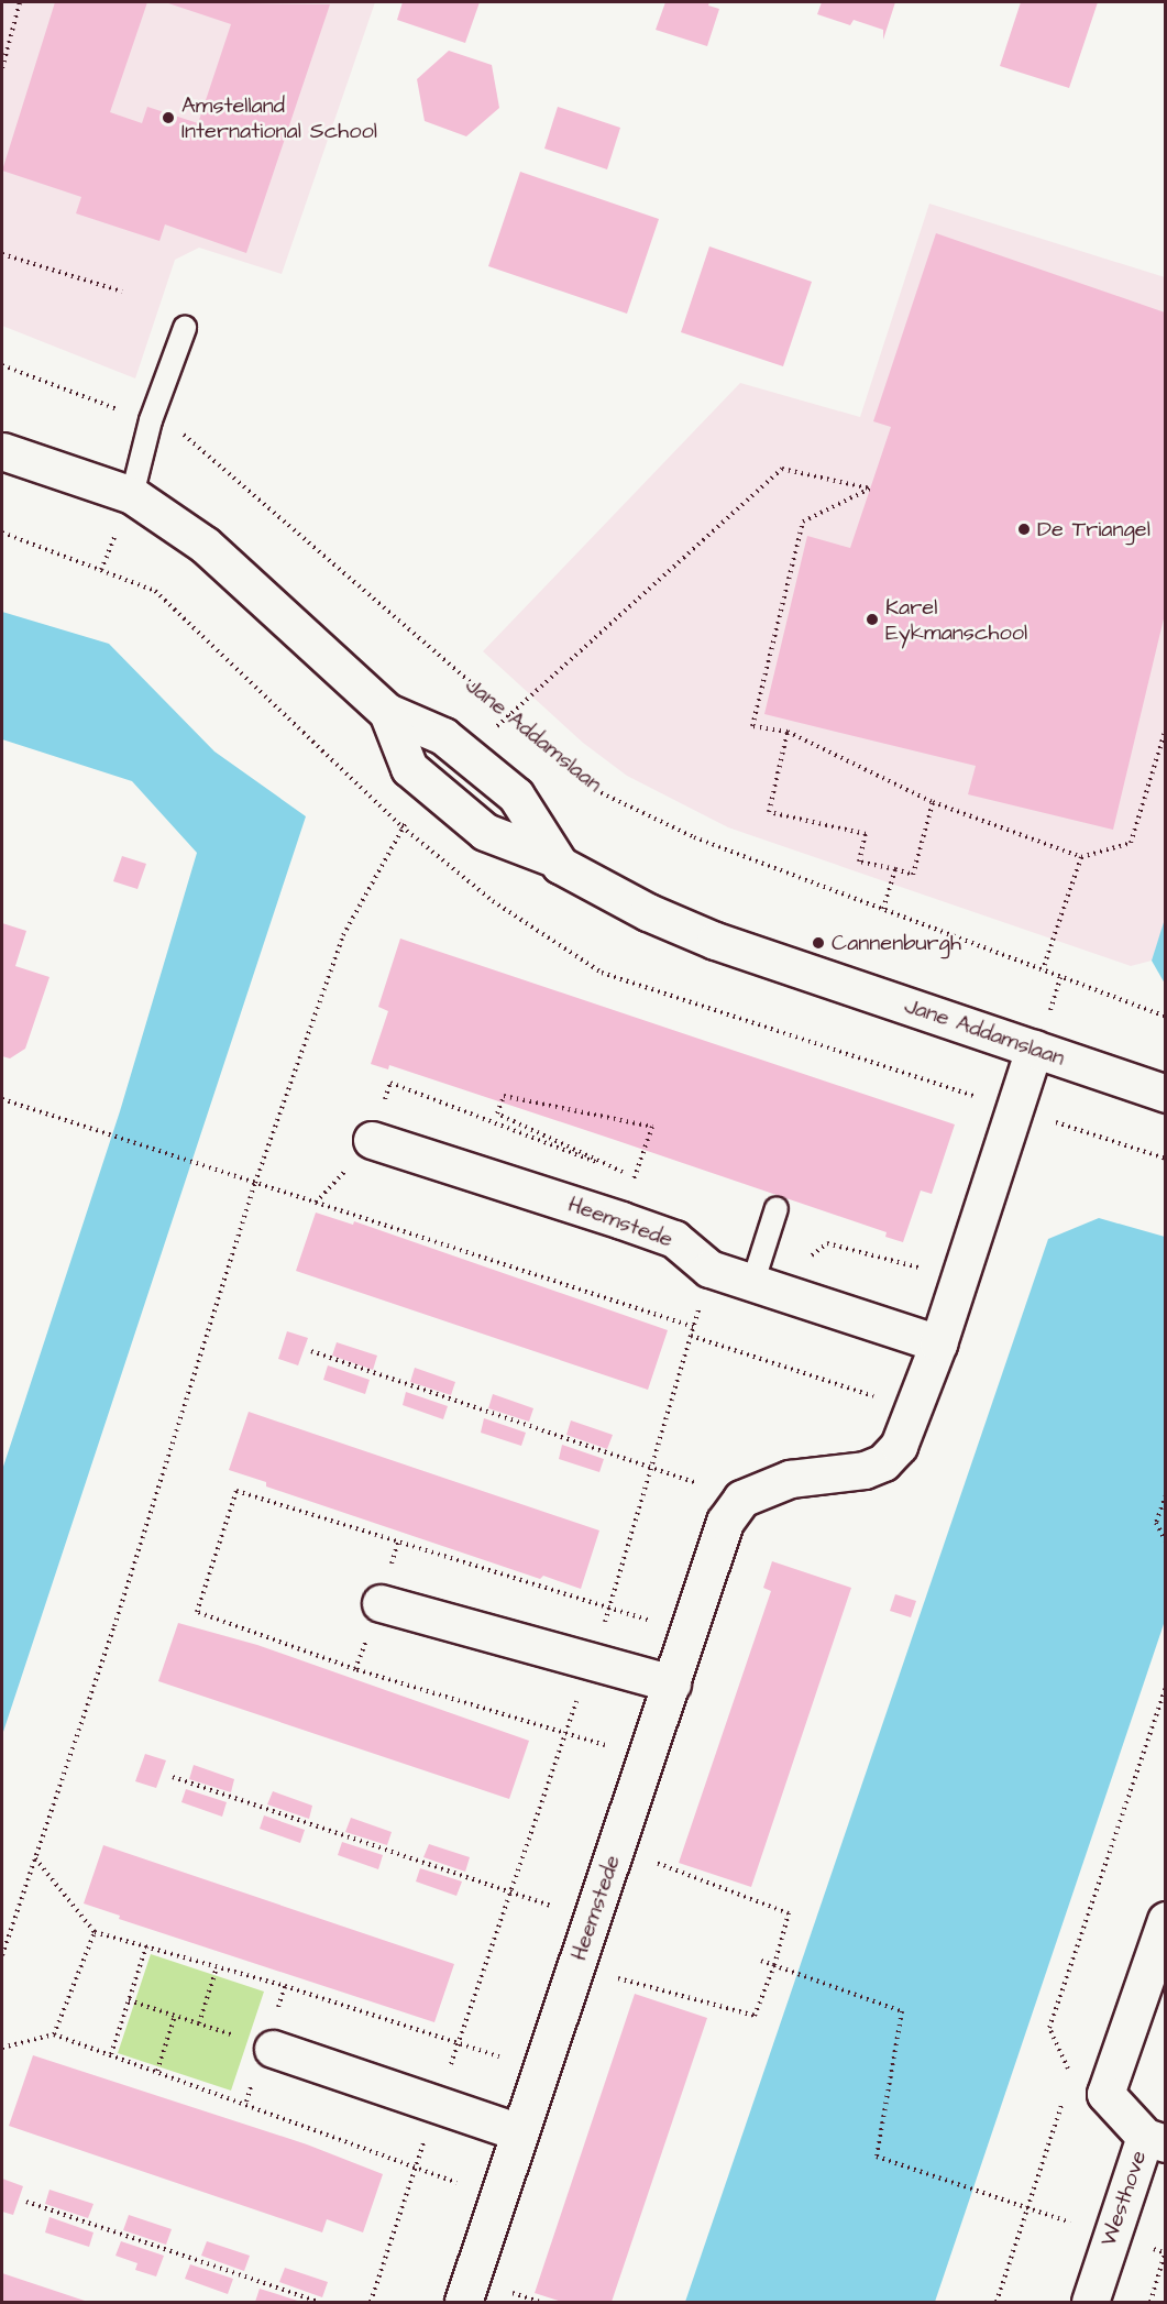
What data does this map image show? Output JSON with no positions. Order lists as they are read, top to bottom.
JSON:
{
  "streets": {
    "street": ["Jane Addamslaan", "Heemstede", "Westhove"]
  },
  "crossings": [
    ["Jane Addamslaan", "Heemstede"]
  ],
  "places": [
    "Amstelland International School",
    "De Triangel",
    "Karel Eykmanschool",
    "Cannenburgh"
  ]
}
